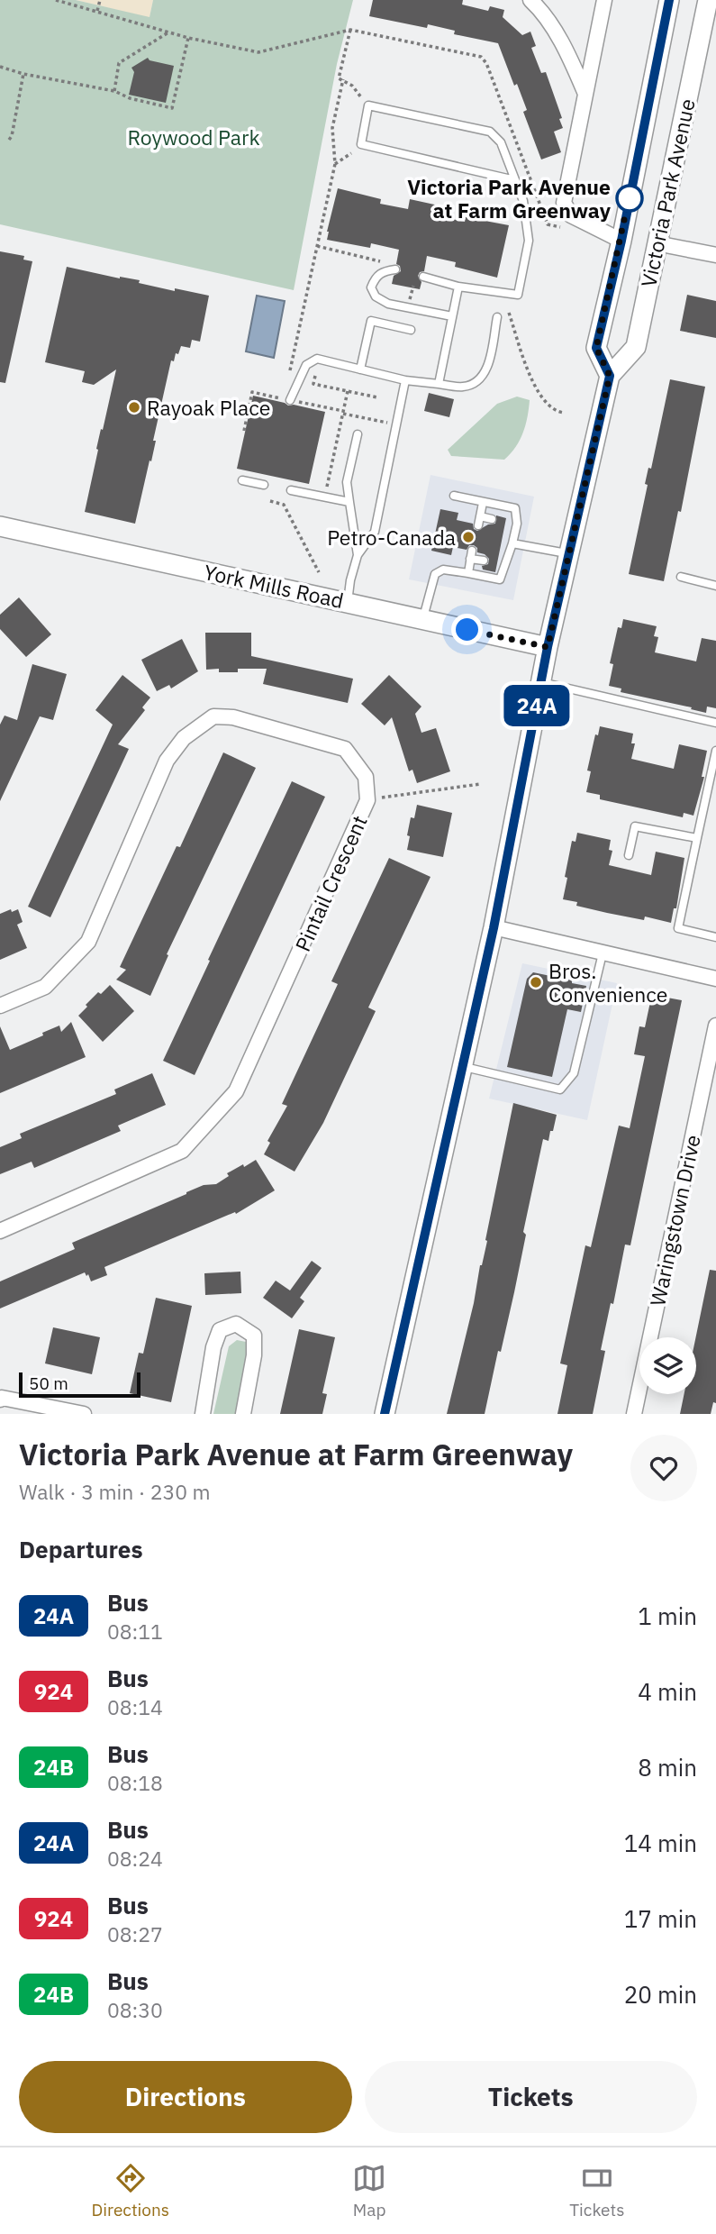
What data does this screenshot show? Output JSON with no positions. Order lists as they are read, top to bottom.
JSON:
{
  "streets": {
    "main road": ["Victoria Park Avenue", "York Mills Road"],
    "street": ["Pintail Crescent", "Waringstown Drive"]
  },
  "crossings": [
    ["Victoria Park Avenue", "York Mills Road"]
  ],
  "parks": ["Roywood Park"],
  "places": [
    "Victoria Park Avenue at Farm Greenway",
    "Rayoak Place",
    "Petro-Canada",
    "Bros. Convenience"
  ],
  "lines": ["bus line 24A"],
  "scale_bar": "50 m",
  "page": {
    "on_map": "24A",
    "scale": "50 m",
    "heading": [
      ["Victoria Park Avenue at Farm Greenway", "Walk · 3 min · 230 m"],
      "Departures"
    ],
    "list": [
      {
        "mark": "24A",
        "name": "Bus",
        "note": "08:11",
        "value": "1 min"
      },
      {
        "mark": "924",
        "name": "Bus",
        "note": "08:14",
        "value": "4 min"
      },
      {
        "mark": "24B",
        "name": "Bus",
        "note": "08:18",
        "value": "8 min"
      },
      {
        "mark": "24A",
        "name": "Bus",
        "note": "08:24",
        "value": "14 min"
      },
      {
        "mark": "924",
        "name": "Bus",
        "note": "08:27",
        "value": "17 min"
      },
      {
        "mark": "24B",
        "name": "Bus",
        "note": "08:30",
        "value": "20 min"
      }
    ],
    "buttons": ["Directions", "Tickets"],
    "tabs": ["Directions", "Map", "Tickets"]
  }
}
